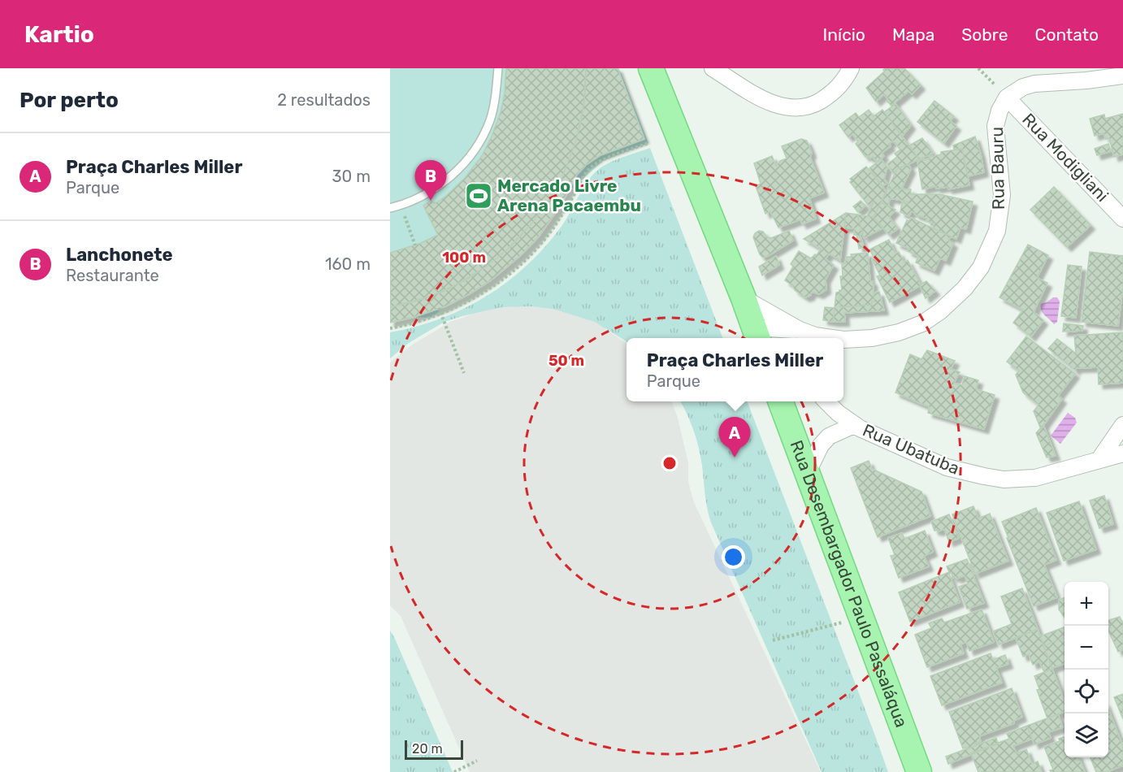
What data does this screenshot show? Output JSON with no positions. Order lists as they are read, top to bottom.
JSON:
{
  "streets": {
    "main road": ["Rua Desembargador Paulo Passaláqua"],
    "street": ["Rua Modigliani", "Rua Bauru", "Rua Ubatuba"]
  },
  "crossings": [
    ["Rua Modigliani", "Rua Bauru"],
    ["Rua Ubatuba", "Rua Desembargador Paulo Passaláqua"]
  ],
  "places": {
    "sports": ["Mercado Livre Arena Pacaembu"]
  },
  "scale_bar": "20 m",
  "page": {
    "header": "Kartio",
    "nav": [
      "Início",
      "Mapa",
      "Sobre",
      "Contato"
    ],
    "heading": ["Por perto", "2 resultados"],
    "list": [
      {
        "mark": "A",
        "name": "Praça Charles Miller",
        "note": "Parque",
        "value": "30 m"
      },
      {
        "mark": "B",
        "name": "Lanchonete",
        "note": "Restaurante",
        "value": "160 m"
      }
    ],
    "pins": ["B", "A"],
    "popup": ["Praça Charles Miller", "Parque"],
    "map_buttons": ["+", "−"],
    "scale": "20 m"
  },
  "rings": ["100 m", "50 m"]
}
